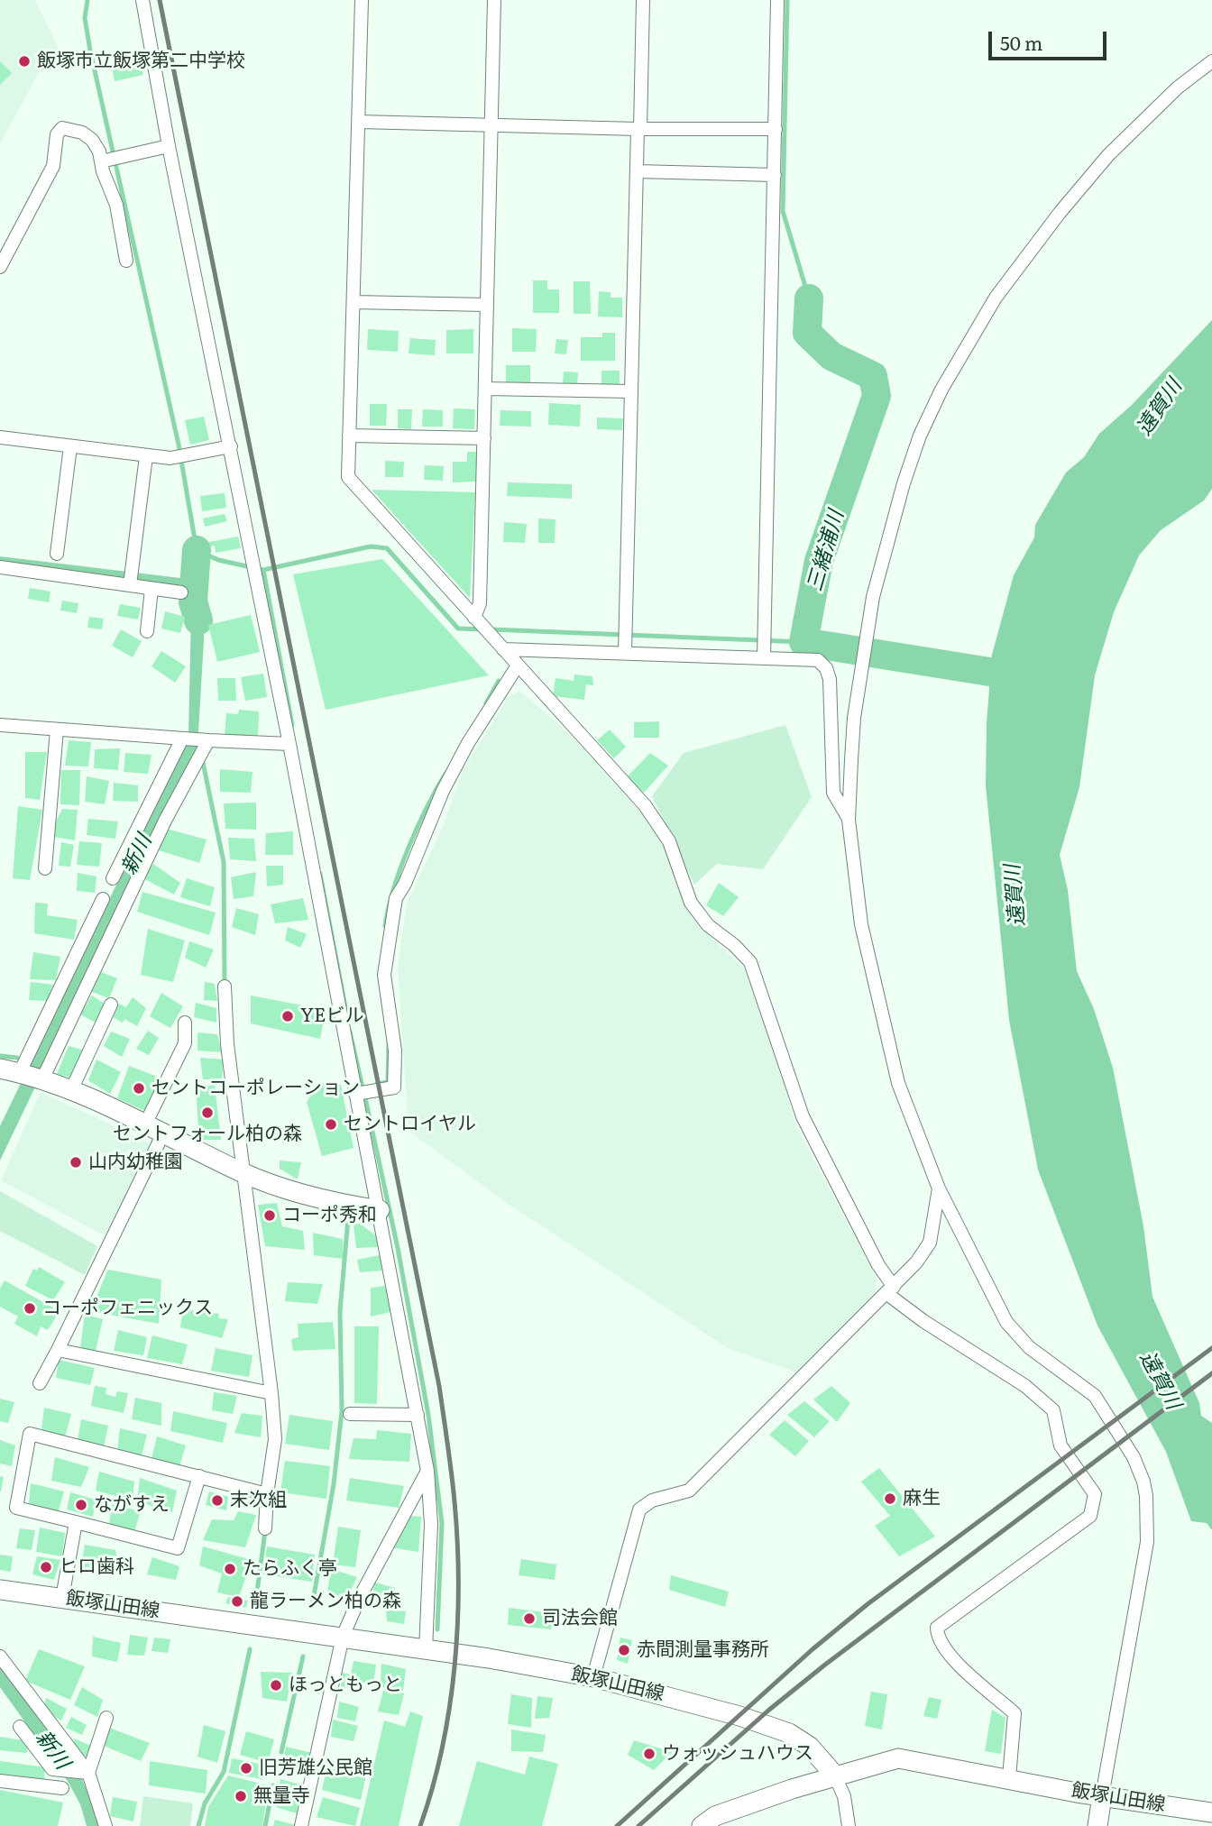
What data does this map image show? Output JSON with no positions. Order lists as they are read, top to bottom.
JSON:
{
  "streets": {
    "main road": ["飯塚山田線"]
  },
  "water": ["遠賀川", "三緒浦川", "新川"],
  "places": [
    "飯塚市立飯塚第二中学校",
    "YEビル",
    "セントコーポレーション",
    "セントフォール柏の森",
    "セントロイヤル",
    "山内幼稚園",
    "コーポ秀和",
    "コーポフェニックス",
    "麻生",
    "末次組",
    "ながすえ",
    "ヒロ歯科",
    "たらふく亭",
    "龍ラーメン柏の森",
    "司法会館",
    "赤間測量事務所",
    "ほっともっと",
    "ウォッシュハウス",
    "旧芳雄公民館",
    "無量寺"
  ],
  "scale_bar": "50 m"
}
